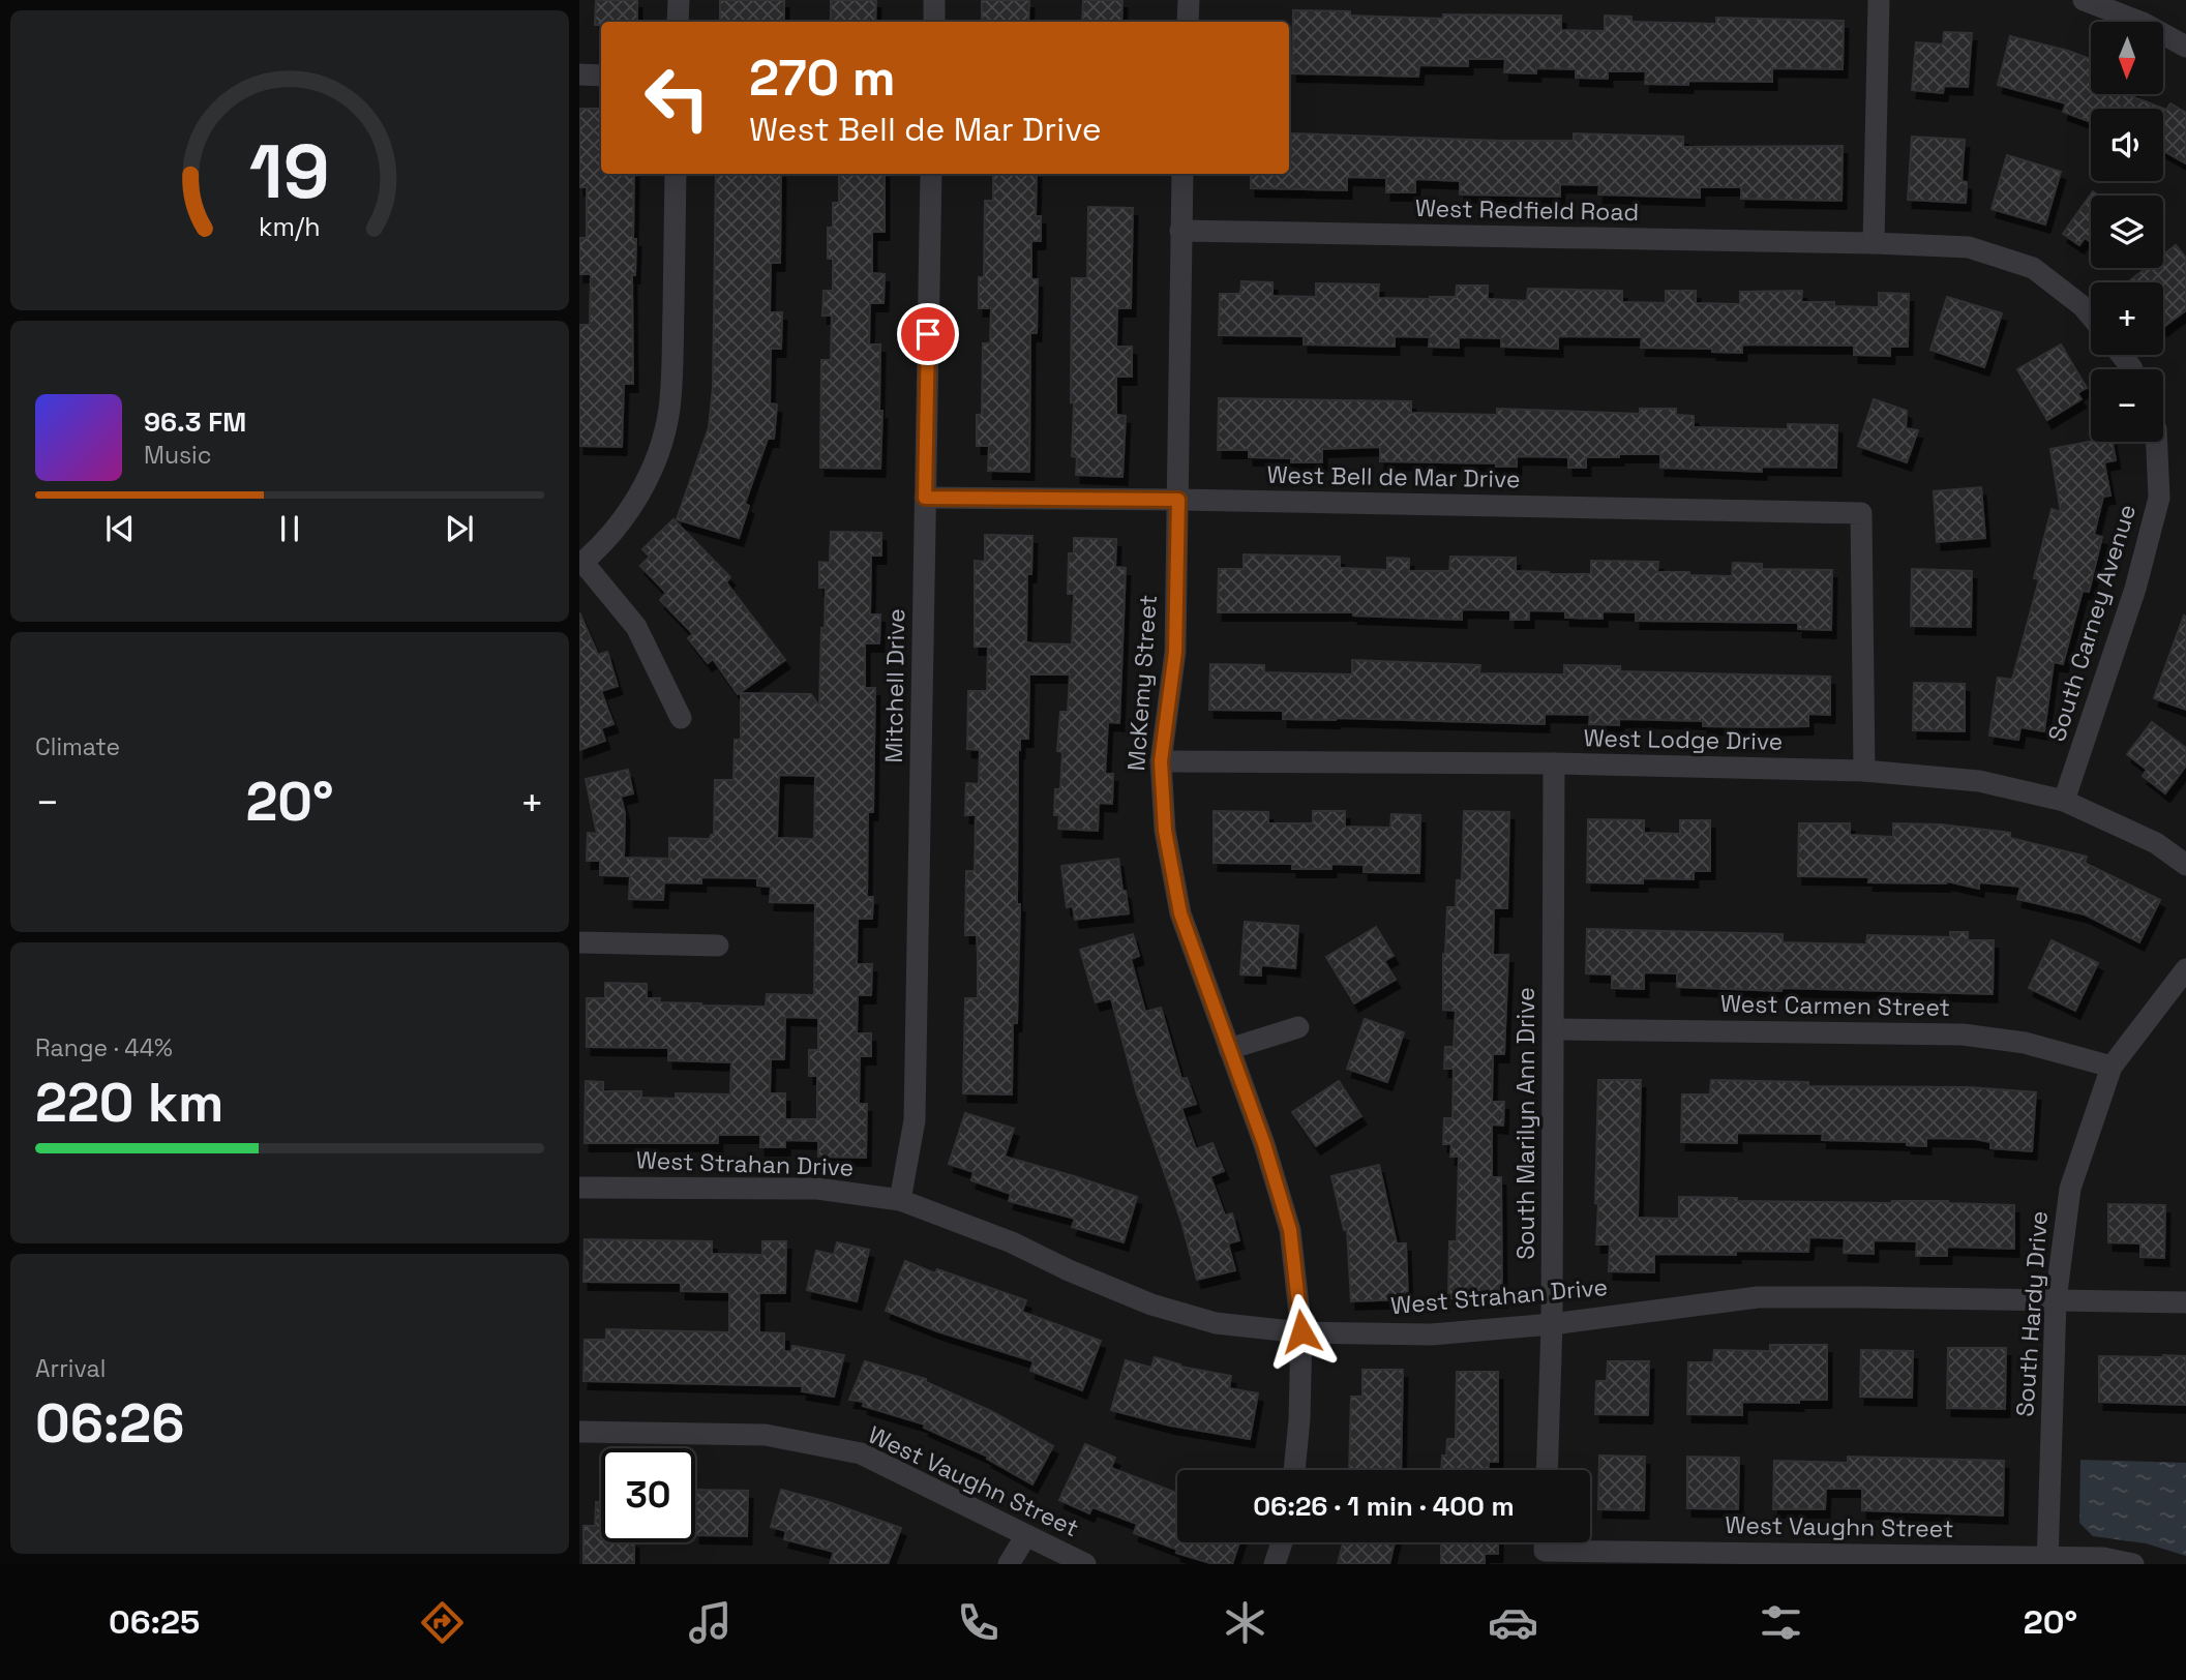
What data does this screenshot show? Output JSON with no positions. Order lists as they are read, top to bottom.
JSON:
{
  "streets": {
    "street": [
      "West Redfield Road",
      "West Bell de Mar Drive",
      "South Carney Avenue",
      "McKemy Street",
      "Mitchell Drive",
      "West Lodge Drive",
      "West Carmen Street",
      "South Marilyn Ann Drive",
      "West Strahan Drive",
      "South Hardy Drive",
      "West Vaughn Street"
    ]
  },
  "crossings": [
    ["West Redfield Road", "McKemy Street"],
    ["West Bell de Mar Drive", "McKemy Street"],
    ["West Bell de Mar Drive", "Mitchell Drive"],
    ["West Bell de Mar Drive", "West Lodge Drive"],
    ["South Carney Avenue", "West Lodge Drive"],
    ["McKemy Street", "West Lodge Drive"],
    ["McKemy Street", "West Strahan Drive"],
    ["Mitchell Drive", "West Strahan Drive"],
    ["West Lodge Drive", "South Marilyn Ann Drive"],
    ["West Carmen Street", "South Marilyn Ann Drive"],
    ["West Carmen Street", "South Hardy Drive"],
    ["South Marilyn Ann Drive", "West Strahan Drive"],
    ["West Strahan Drive", "South Hardy Drive"],
    ["South Hardy Drive", "West Vaughn Street"]
  ],
  "north": "bottom",
  "page": {
    "map_buttons": ["+", "−"],
    "turn": ["270 m", "West Bell de Mar Drive"],
    "song": ["96.3 FM", "Music"],
    "tile": [
      "Climate",
      ["Range · 44%", "220 km"],
      ["Arrival", "06:26"]
    ],
    "heat": ["−", "20°", "+"],
    "limit": "30",
    "trip": "06:26 · 1 min · 400 m",
    "tabs": ["06:25", "20°"],
    "gauge": ["19", "km/h"]
  }
}
